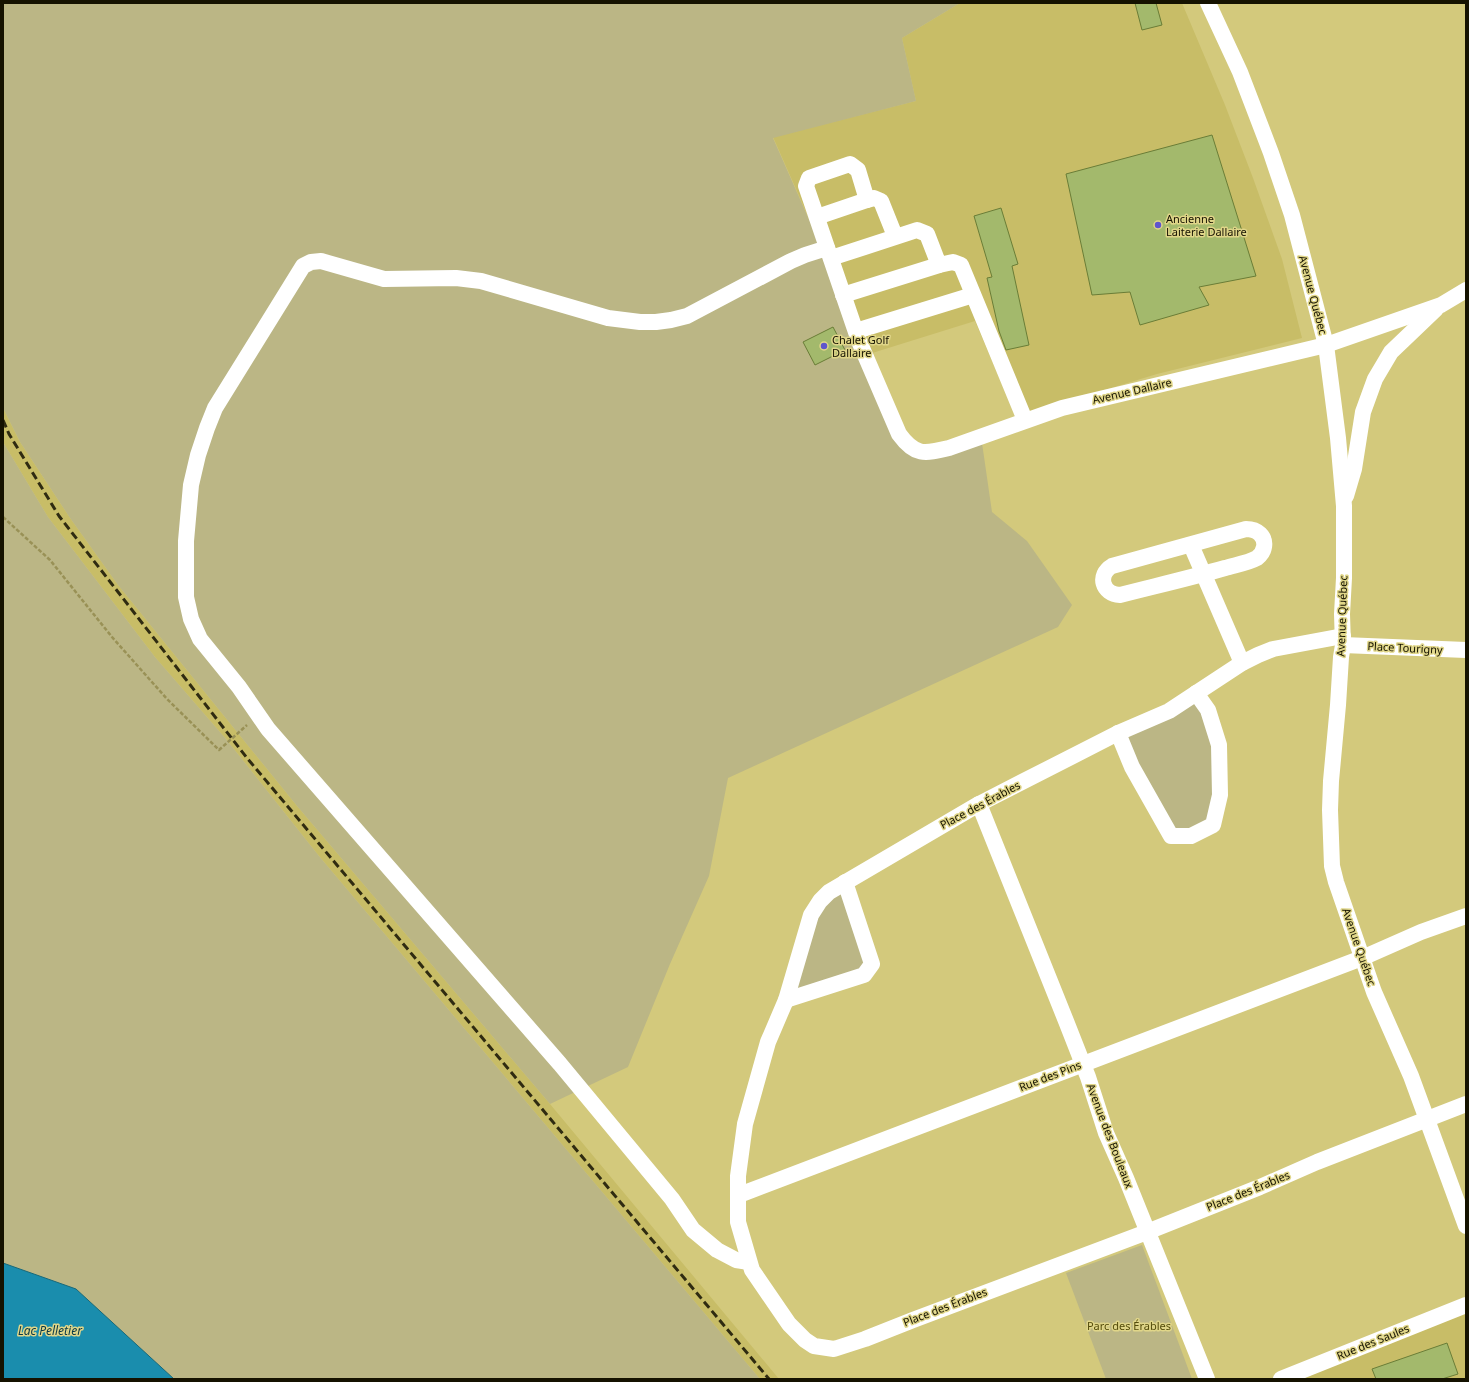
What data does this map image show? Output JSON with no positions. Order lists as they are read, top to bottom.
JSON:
{
  "streets": {
    "street": [
      "Avenue Québec",
      "Avenue Dallaire",
      "Place Tourigny",
      "Place des Érables",
      "Rue des Pins",
      "Avenue des Bouleaux",
      "Rue des Saules"
    ]
  },
  "crossings": [
    ["Avenue Québec", "Avenue Dallaire"],
    ["Avenue Québec", "Place Tourigny"],
    ["Avenue Québec", "Place des Érables"],
    ["Avenue Québec", "Rue des Pins"],
    ["Place Tourigny", "Place des Érables"],
    ["Place des Érables", "Rue des Pins"],
    ["Place des Érables", "Avenue des Bouleaux"],
    ["Rue des Pins", "Avenue des Bouleaux"]
  ],
  "water": ["Lac Pelletier"],
  "parks": ["Parc des Érables"],
  "places": ["Ancienne Laiterie Dallaire", "Chalet Golf Dallaire"]
}
